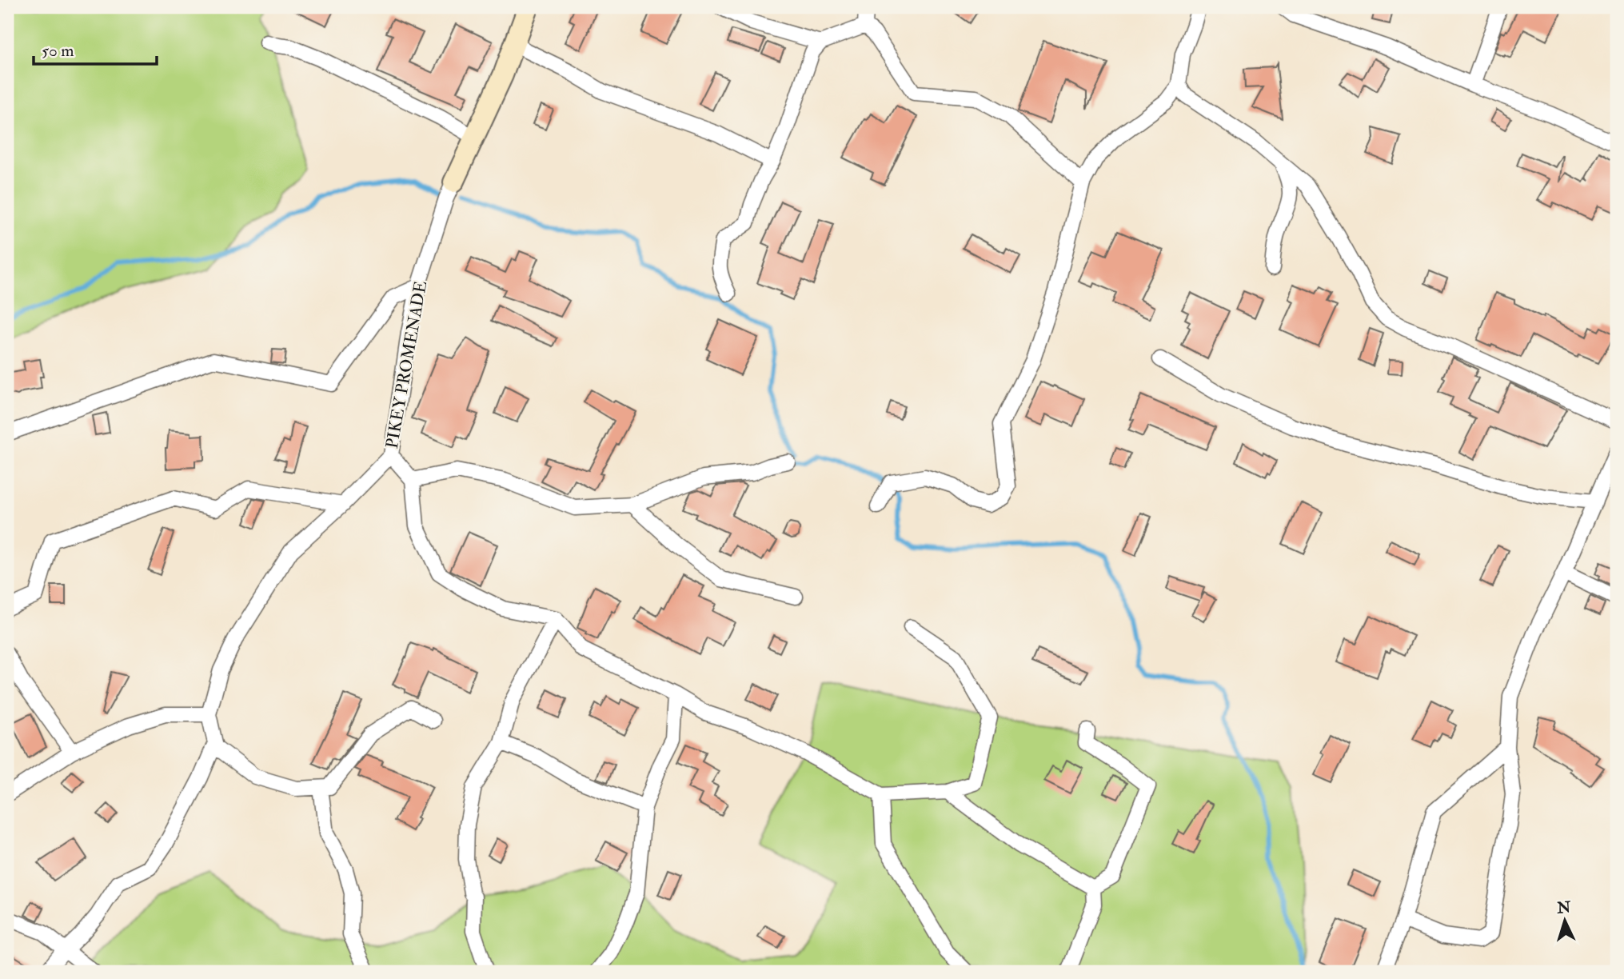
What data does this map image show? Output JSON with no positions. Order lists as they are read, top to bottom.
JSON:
{
  "streets": {
    "street": ["PIKEY PROMENADE"]
  },
  "scale_bar": "50 m",
  "north": "top"
}
